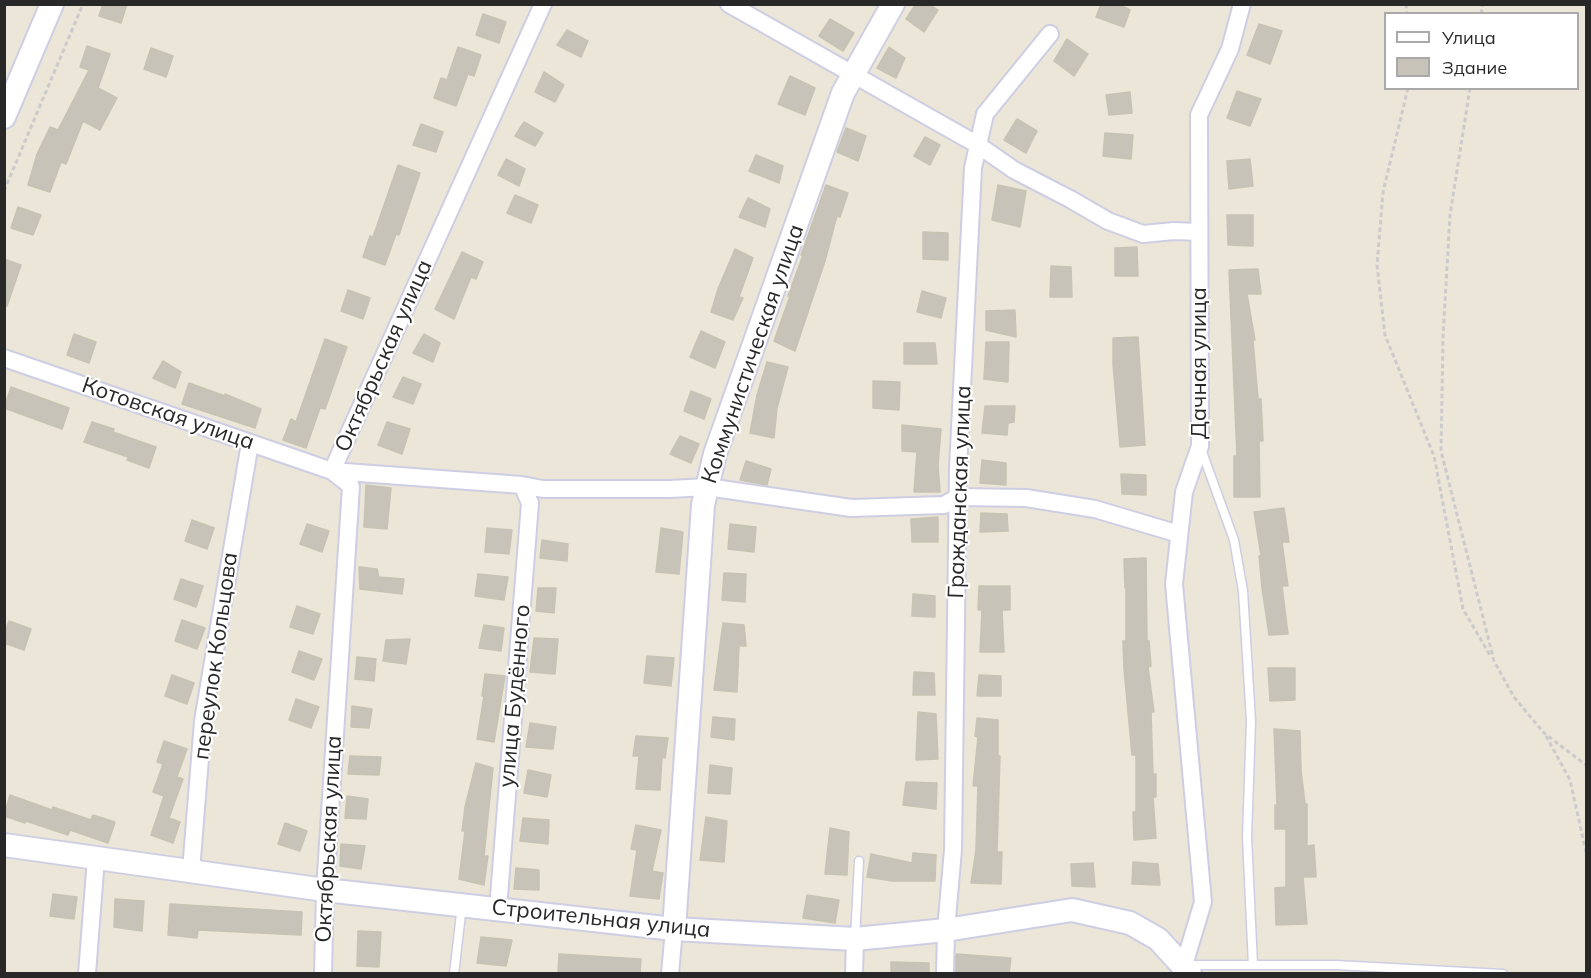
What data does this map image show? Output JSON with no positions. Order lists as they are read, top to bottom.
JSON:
{
  "streets": {
    "main road": ["Коммунистическая улица", "Строительная улица"],
    "street": [
      "Октябрьская улица",
      "Дачная улица",
      "Котовская улица",
      "Гражданская улица",
      "переулок Кольцова",
      "улица Будённого"
    ]
  },
  "crossings": [
    ["Коммунистическая улица", "Строительная улица"],
    ["Октябрьская улица", "Котовская улица"],
    ["Октябрьская улица", "Строительная улица"],
    ["Дачная улица", "Строительная улица"],
    ["Котовская улица", "переулок Кольцова"],
    ["Гражданская улица", "Строительная улица"],
    ["переулок Кольцова", "Строительная улица"],
    ["улица Будённого", "Строительная улица"]
  ],
  "legend": ["Улица", "Здание"]
}
